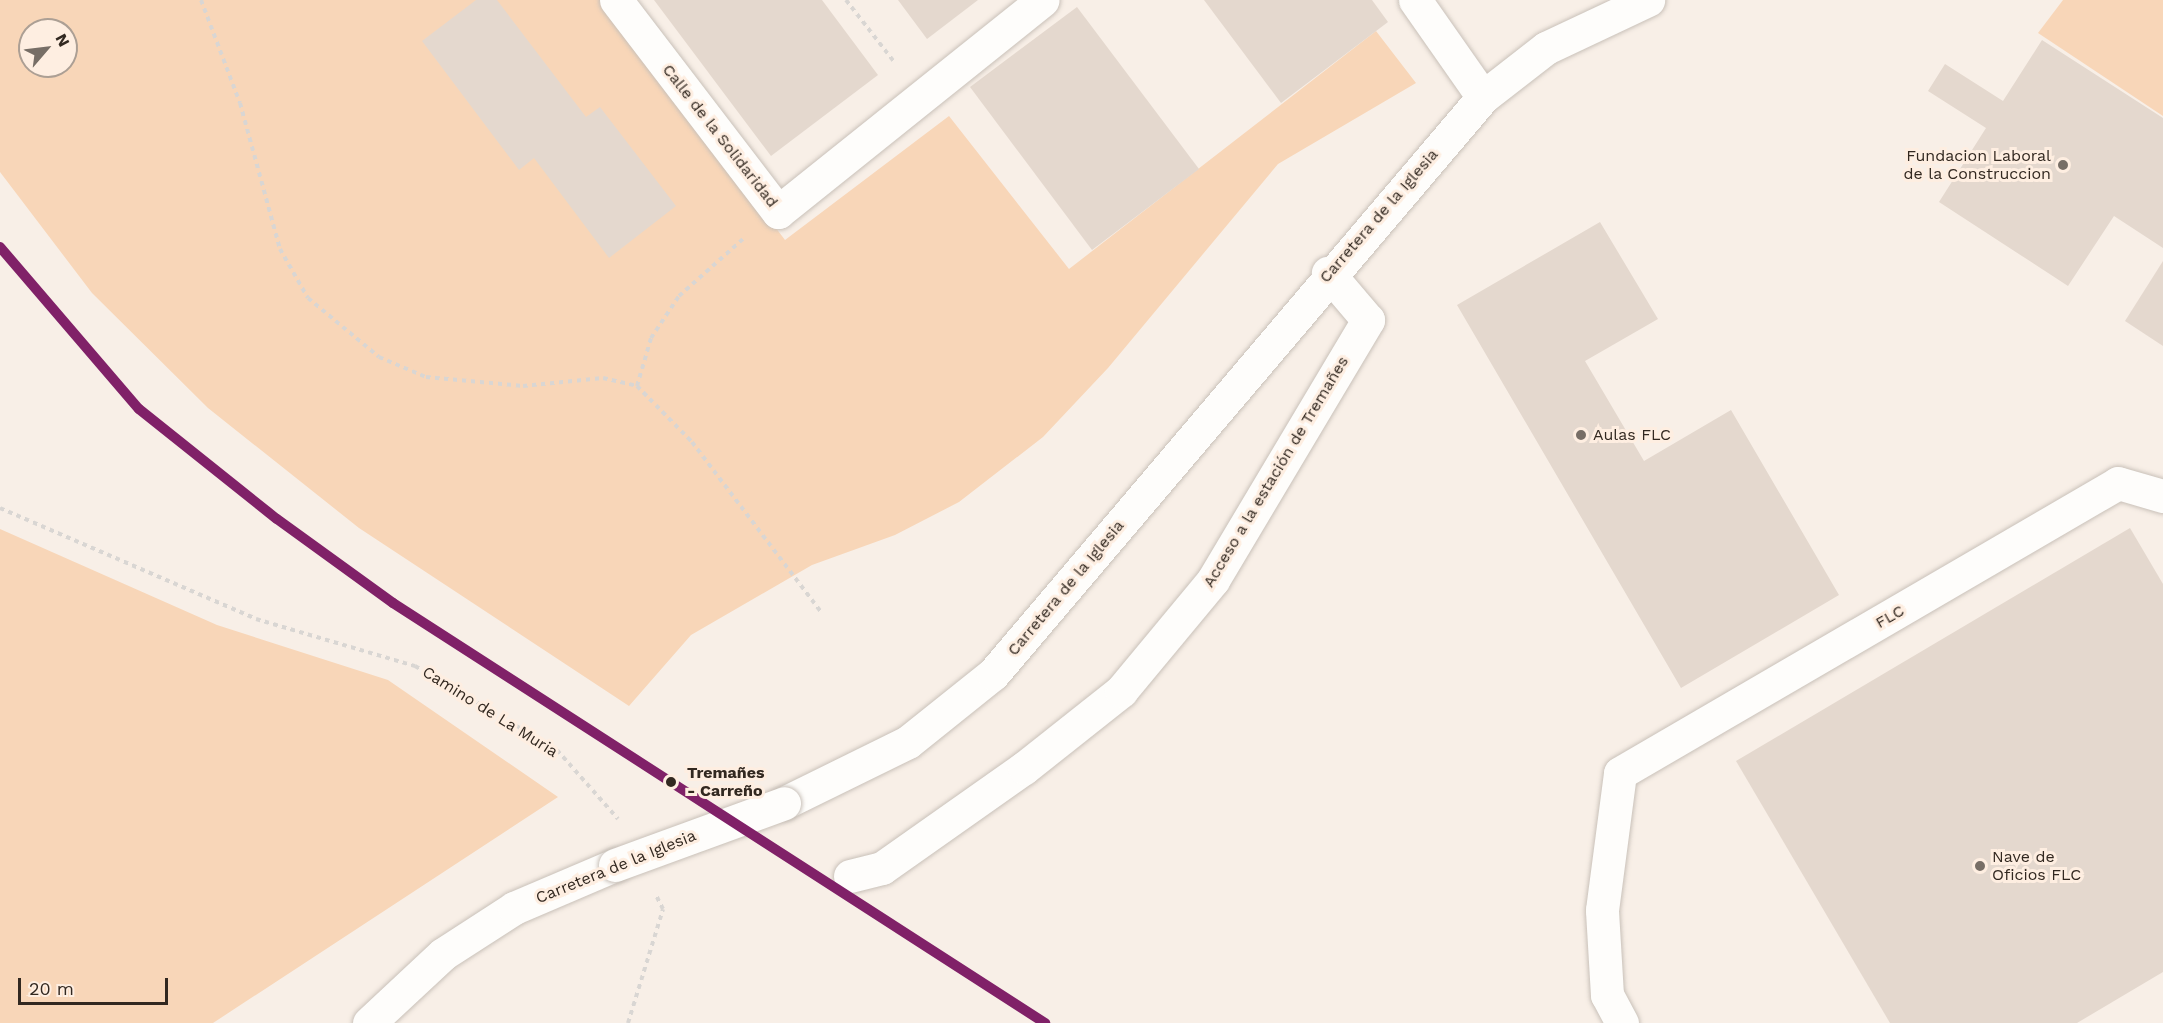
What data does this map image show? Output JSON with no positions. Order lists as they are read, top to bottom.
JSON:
{
  "streets": {
    "street": [
      "Calle de la Solidaridad",
      "Carretera de la Iglesia",
      "Acceso a la estación de Tremañes",
      "FLC"
    ],
    "path": ["Camino de La Muria"]
  },
  "crossings": [
    ["Carretera de la Iglesia", "Acceso a la estación de Tremañes"]
  ],
  "places": [
    "Fundacion Laboral de la Construccion",
    "Aulas FLC",
    "Tremañes - Carreño",
    "Nave de Oficios FLC"
  ],
  "scale_bar": "20 m",
  "north": "top right"
}
